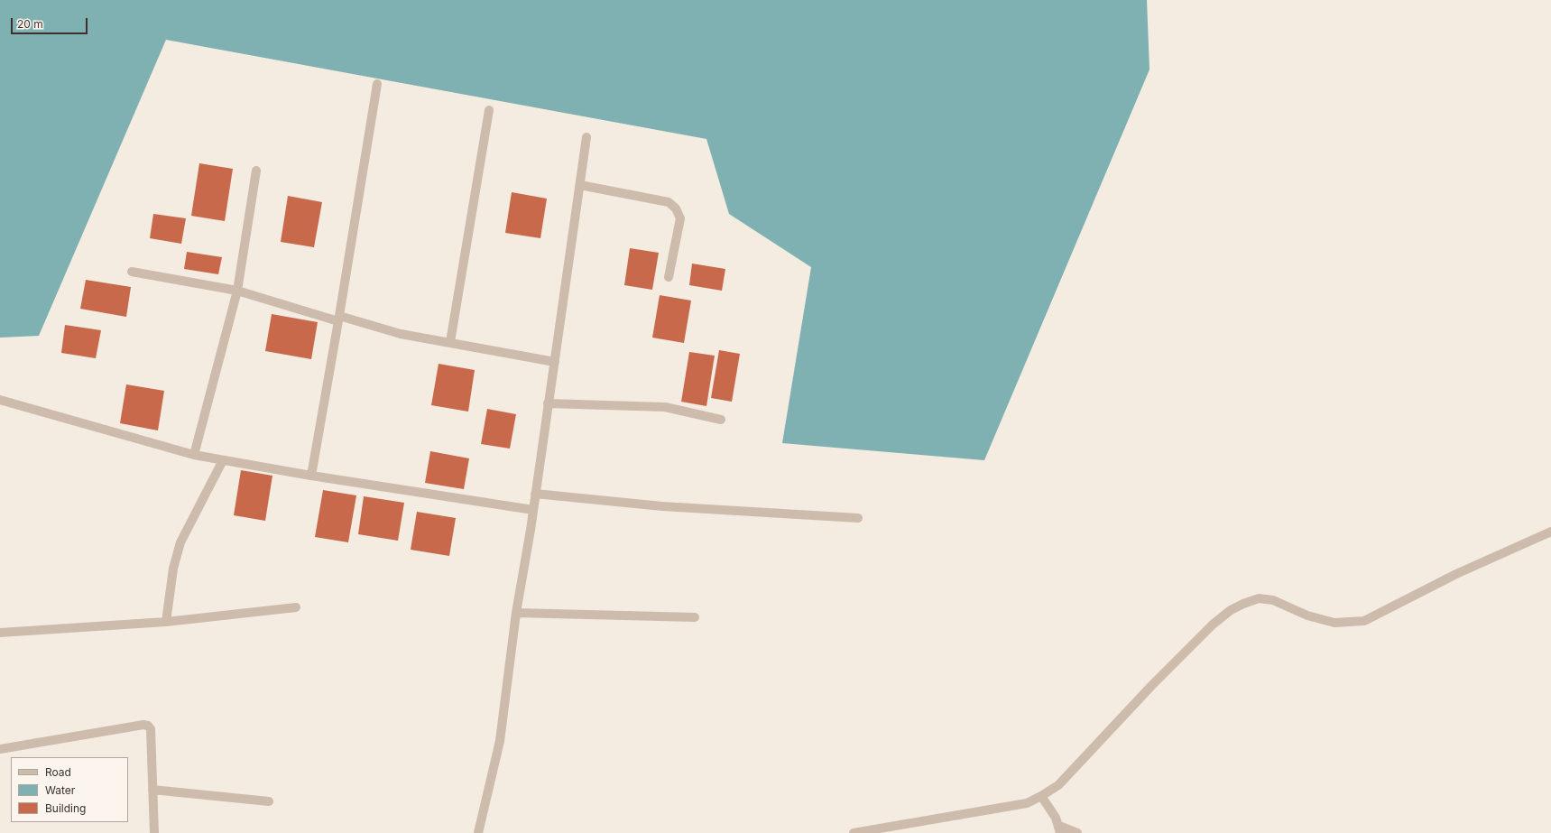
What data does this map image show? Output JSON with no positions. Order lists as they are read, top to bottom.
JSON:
{
  "legend": ["Road", "Water", "Building"],
  "scale_bar": "20 m"
}
